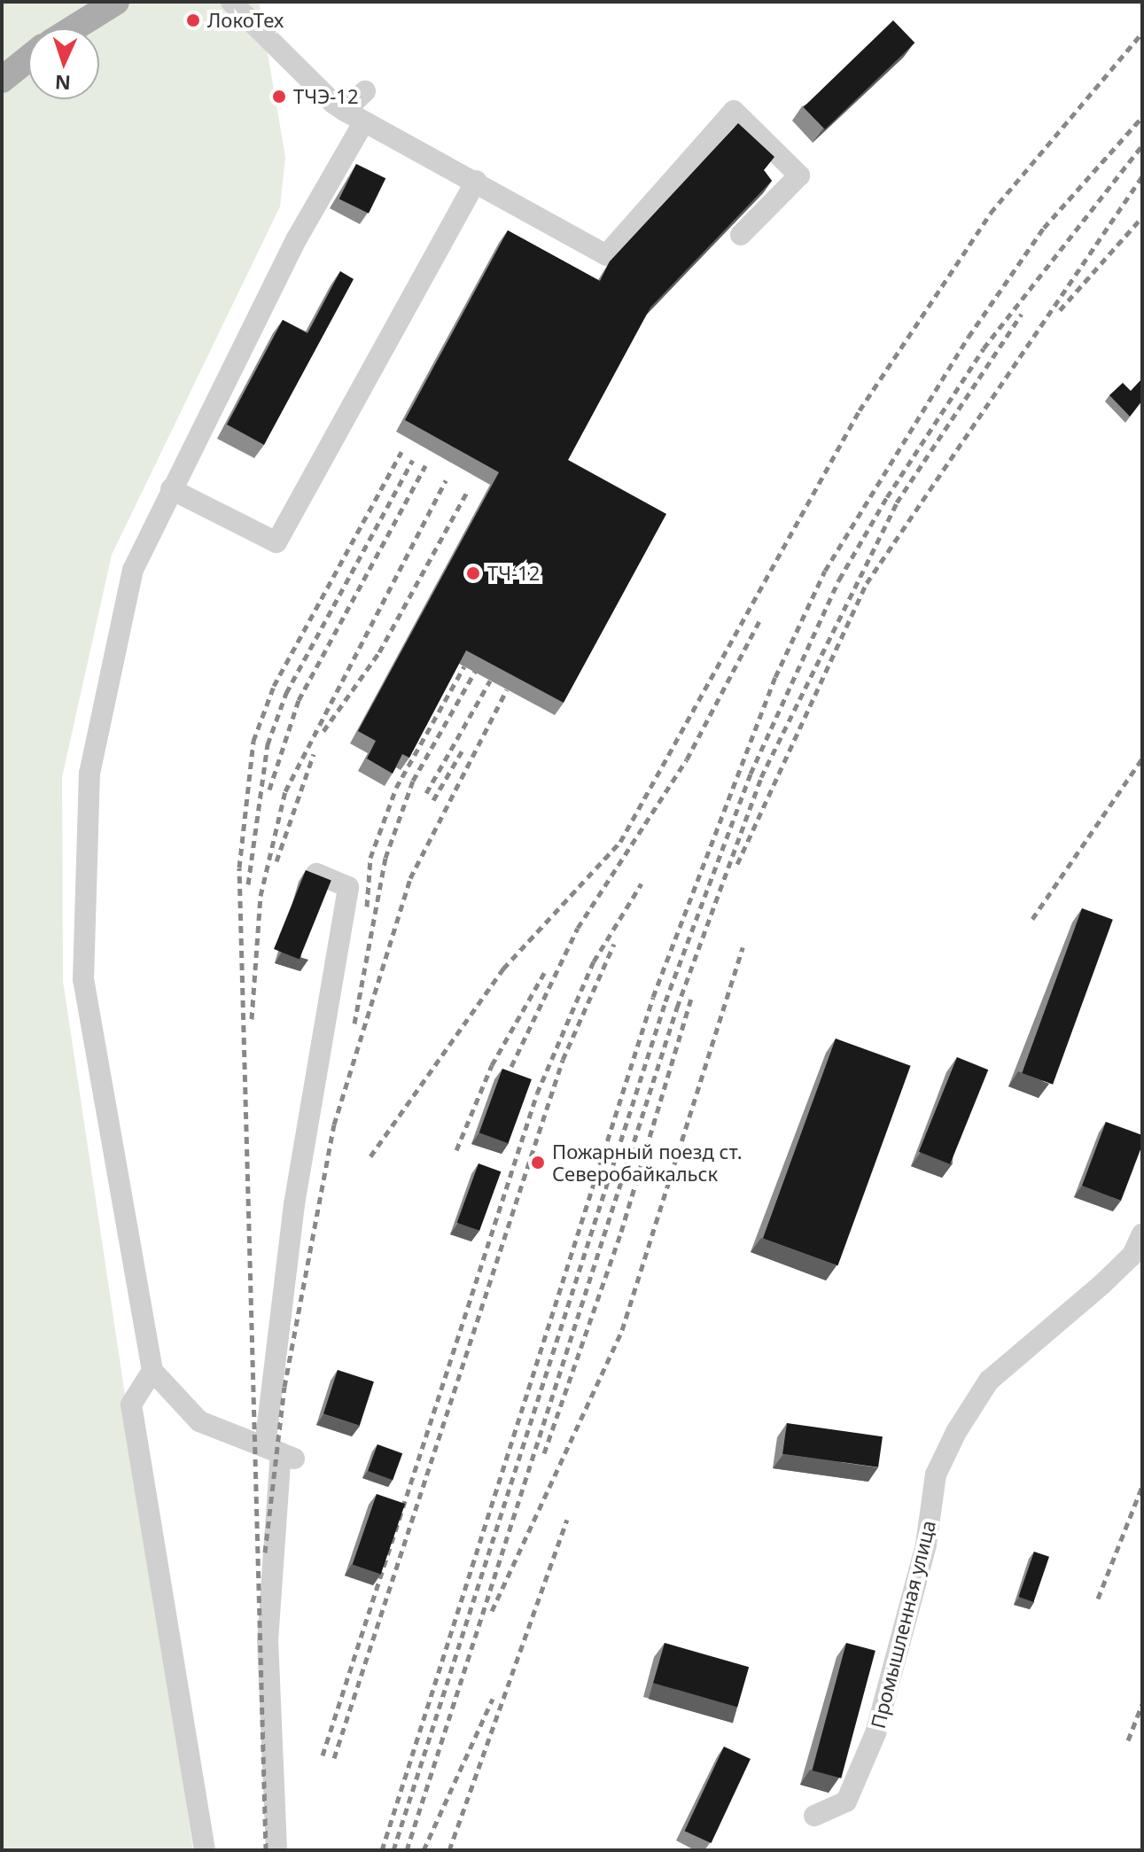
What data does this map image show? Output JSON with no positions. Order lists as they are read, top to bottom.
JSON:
{
  "streets": {
    "street": ["Промышленная улица"]
  },
  "places": [
    "ЛокоТех",
    "ТЧЭ-12",
    "ТЧ-12",
    "Пожарный поезд ст. Северобайкальск"
  ],
  "north": "bottom"
}
